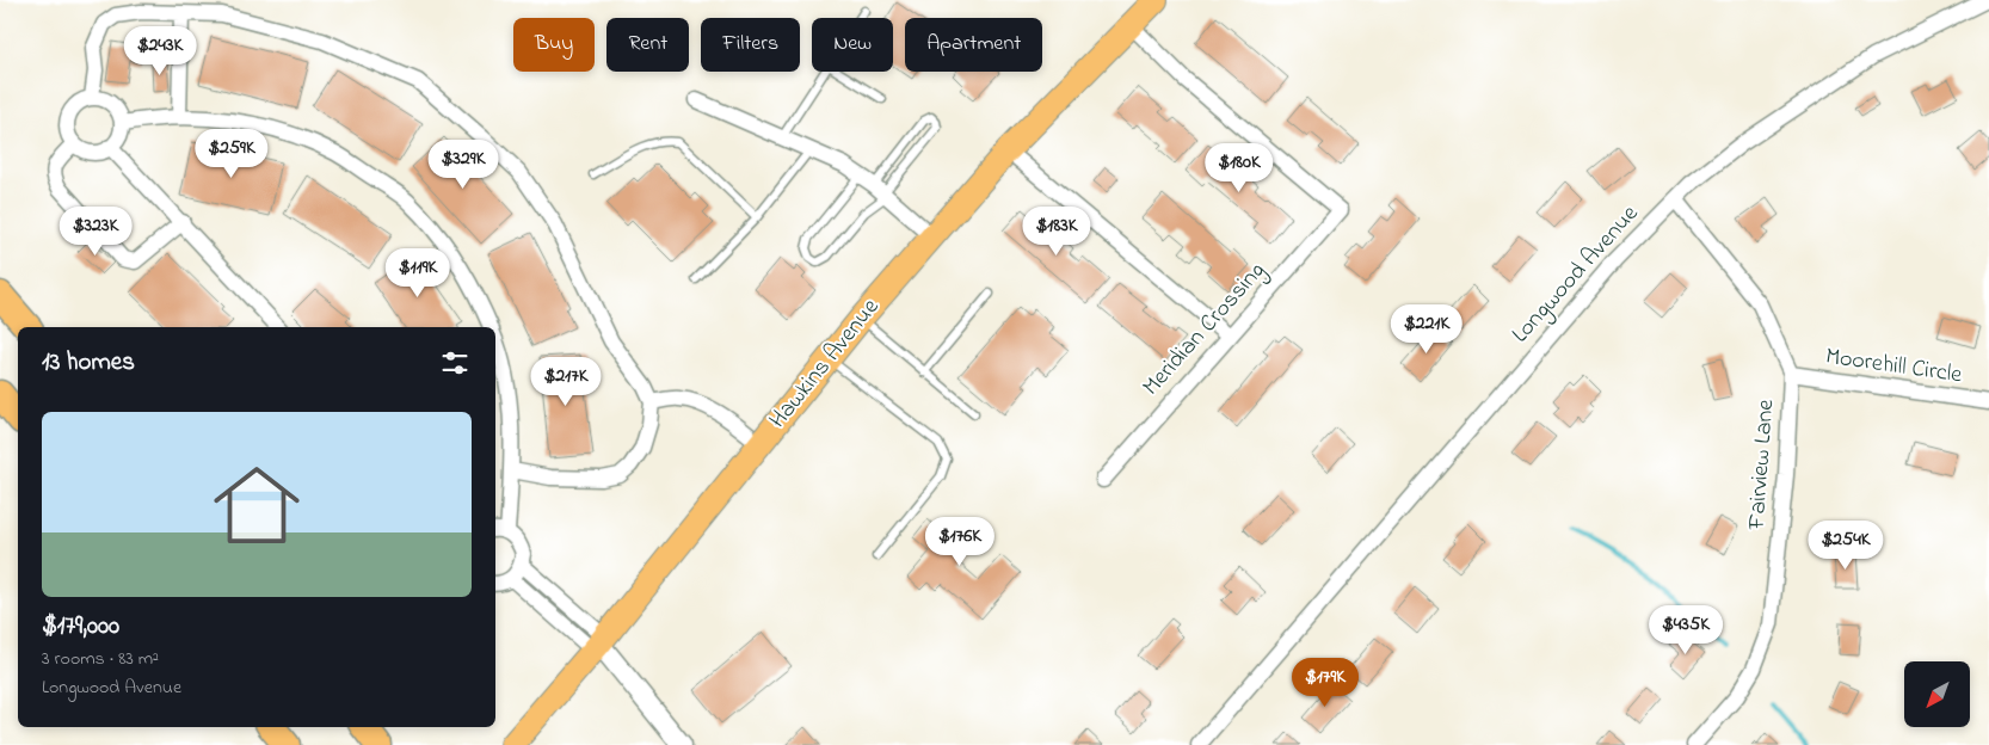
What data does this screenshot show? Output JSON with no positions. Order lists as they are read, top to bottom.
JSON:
{
  "streets": {
    "main road": ["Hawkins Avenue"],
    "street": [
      "Longwood Avenue",
      "Meridian Crossing",
      "Moorehill Circle",
      "Fairview Lane"
    ]
  },
  "crossings": [
    ["Longwood Avenue", "Fairview Lane"],
    ["Meridian Crossing", "Hawkins Avenue"],
    ["Moorehill Circle", "Fairview Lane"]
  ],
  "north": "bottom left",
  "page": {
    "chip": [
      "Buy",
      "Rent",
      "Filters",
      "New",
      "Apartment"
    ],
    "price": [
      "$243K",
      "$259K",
      "$329K",
      "$180K",
      "$323K",
      "$183K",
      "$119K",
      "$221K",
      "$217K",
      "$176K",
      "$254K",
      "$435K",
      "$179K"
    ],
    "heading": "13 homes",
    "list": [
      {
        "name": "$179,000",
        "note": "3 rooms · 83 m² · Longwood Avenue"
      }
    ]
  }
}
